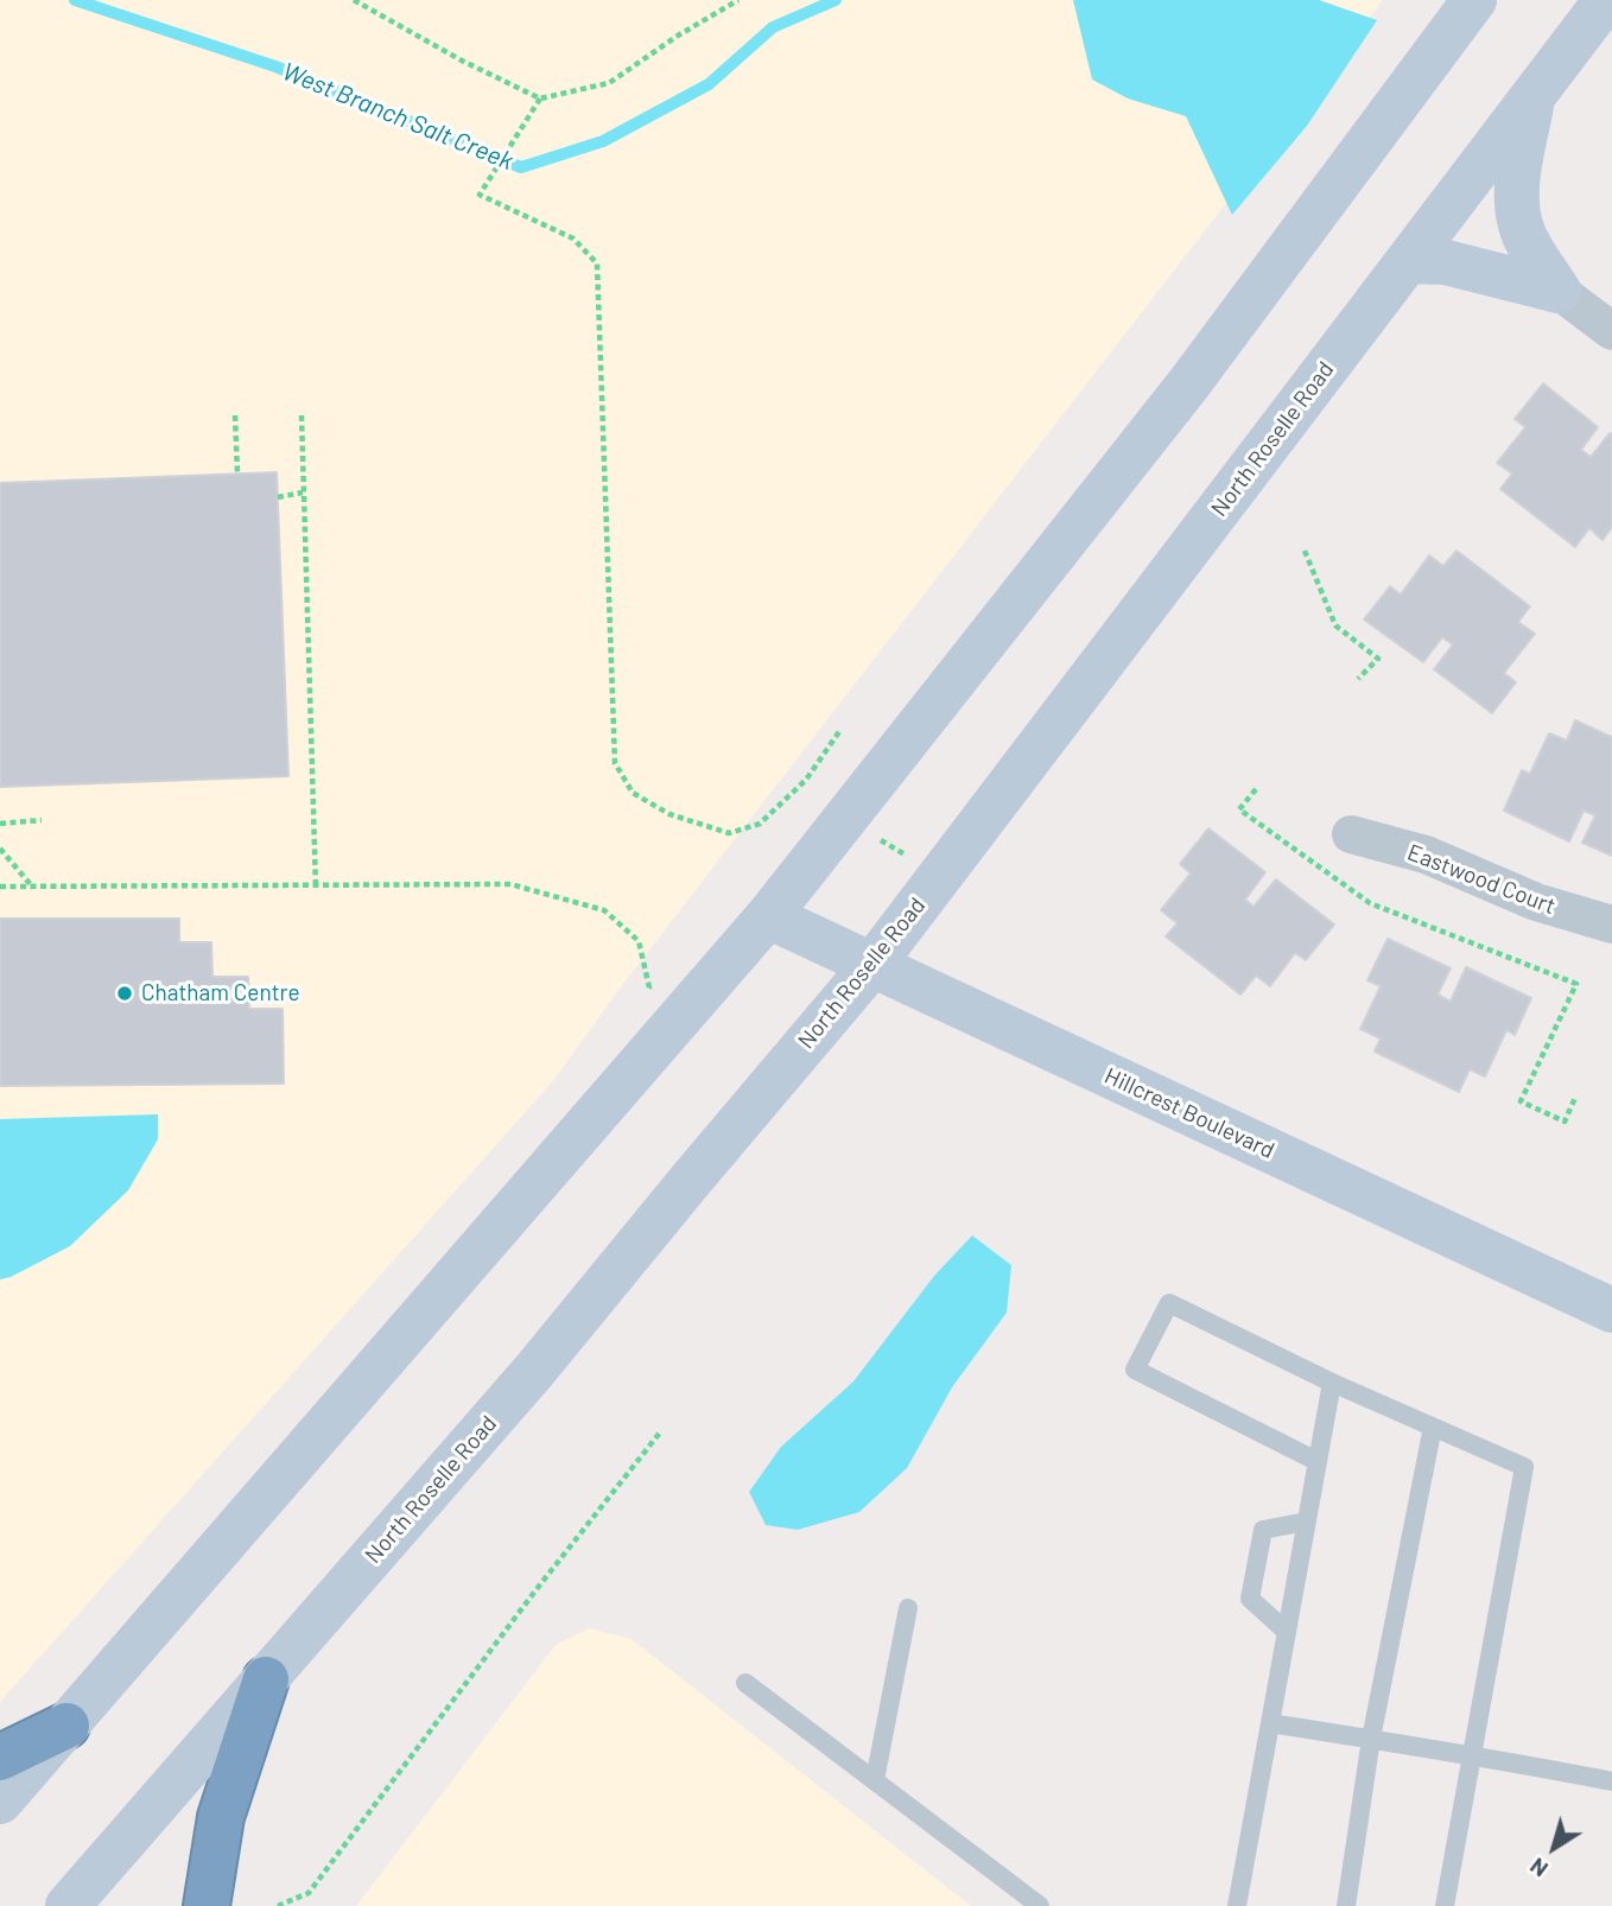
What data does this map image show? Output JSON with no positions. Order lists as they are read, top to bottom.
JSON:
{
  "streets": {
    "main road": ["North Roselle Road", "Hillcrest Boulevard"],
    "street": ["Eastwood Court"]
  },
  "crossings": [
    ["North Roselle Road", "Hillcrest Boulevard"]
  ],
  "water": ["West Branch Salt Creek"],
  "places": ["Chatham Centre"],
  "north": "bottom left"
}
